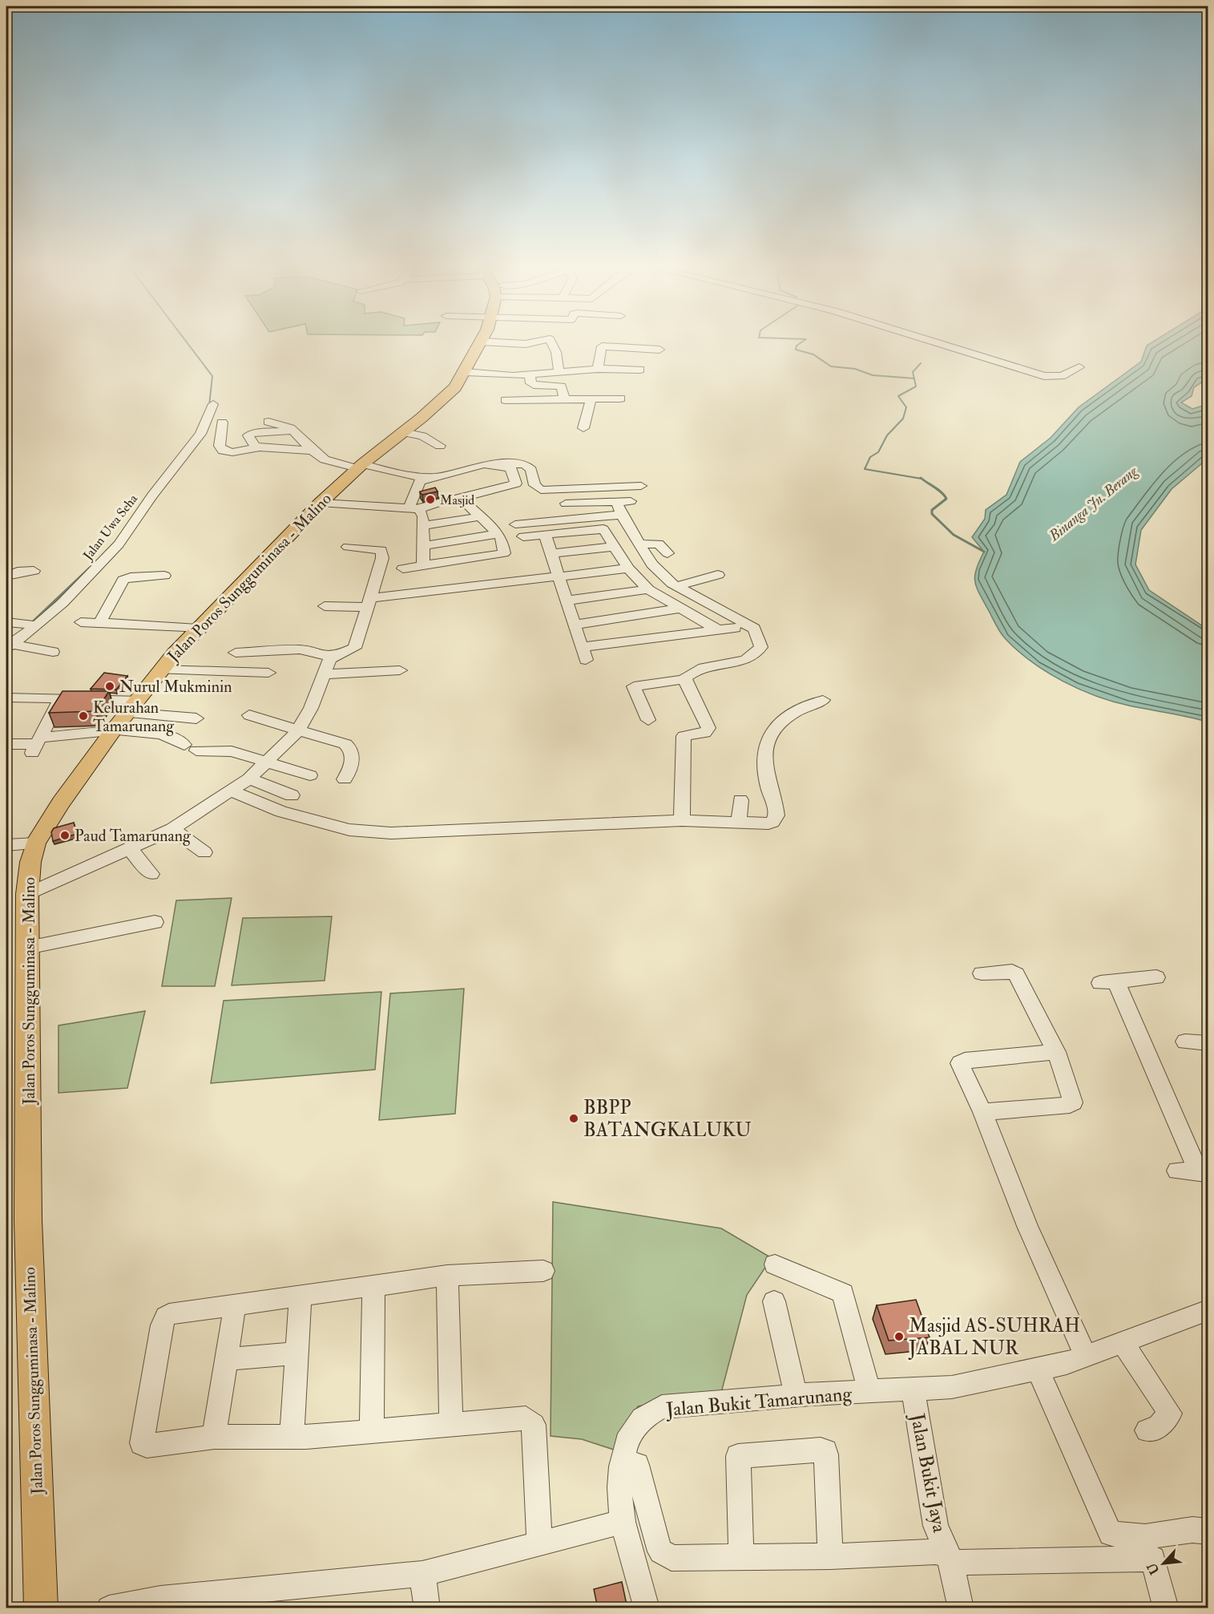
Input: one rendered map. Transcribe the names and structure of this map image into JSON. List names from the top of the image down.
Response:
{
  "streets": {
    "main road": ["Jalan Poros Sungguminasa - Malino"],
    "street": ["Jalan Uwa Seha", "Jalan Bukit Tamarunang", "Jalan Bukit Jaya"]
  },
  "crossings": [
    ["Jalan Bukit Tamarunang", "Jalan Bukit Jaya"]
  ],
  "water": ["Binanga Jn. Berang"],
  "places": [
    "Masjid",
    "Nurul Mukminin",
    "Kelurahan Tamarunang",
    "Paud Tamarunang",
    "BBPP BATANGKALUKU",
    "Masjid AS-SUHRAH JABAL NUR"
  ],
  "north": "bottom left"
}
